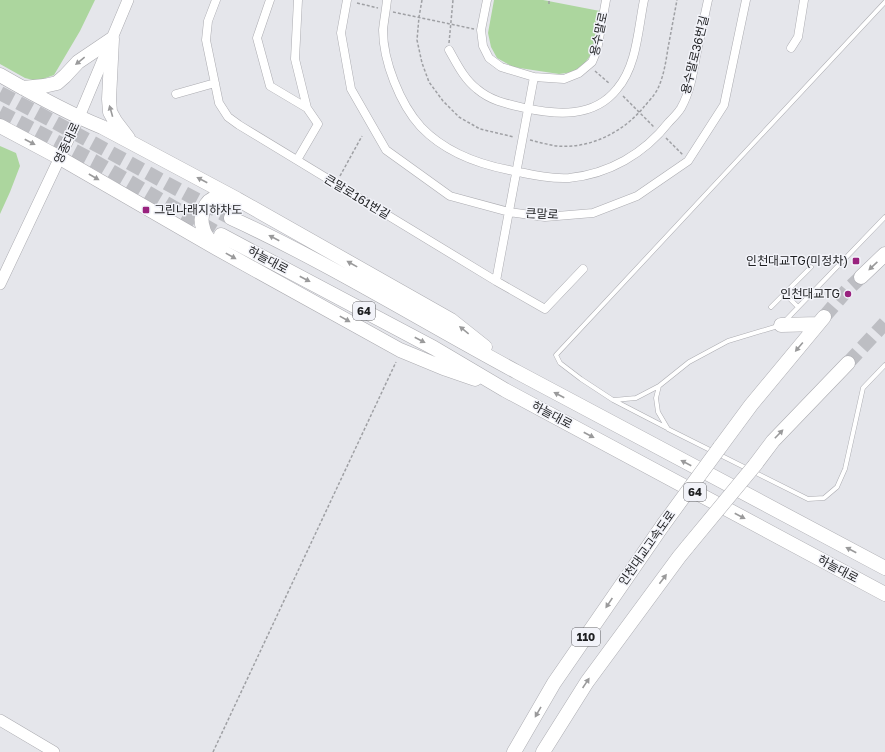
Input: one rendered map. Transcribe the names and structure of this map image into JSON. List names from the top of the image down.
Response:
{
  "streets": {
    "highway": [
      "하늘대로",
      "64",
      "인천대교고속도로",
      "110"
    ],
    "main road": ["영종대로"],
    "street": [
      "용수말로",
      "용수말로36번길",
      "큰말로161번길",
      "큰말로"
    ]
  },
  "crossings": [
    ["영종대로", "하늘대로"]
  ],
  "places": {
    "transit": ["그린나래지하차도", "인천대교TG(미정차)"],
    "other": ["인천대교TG"]
  }
}
